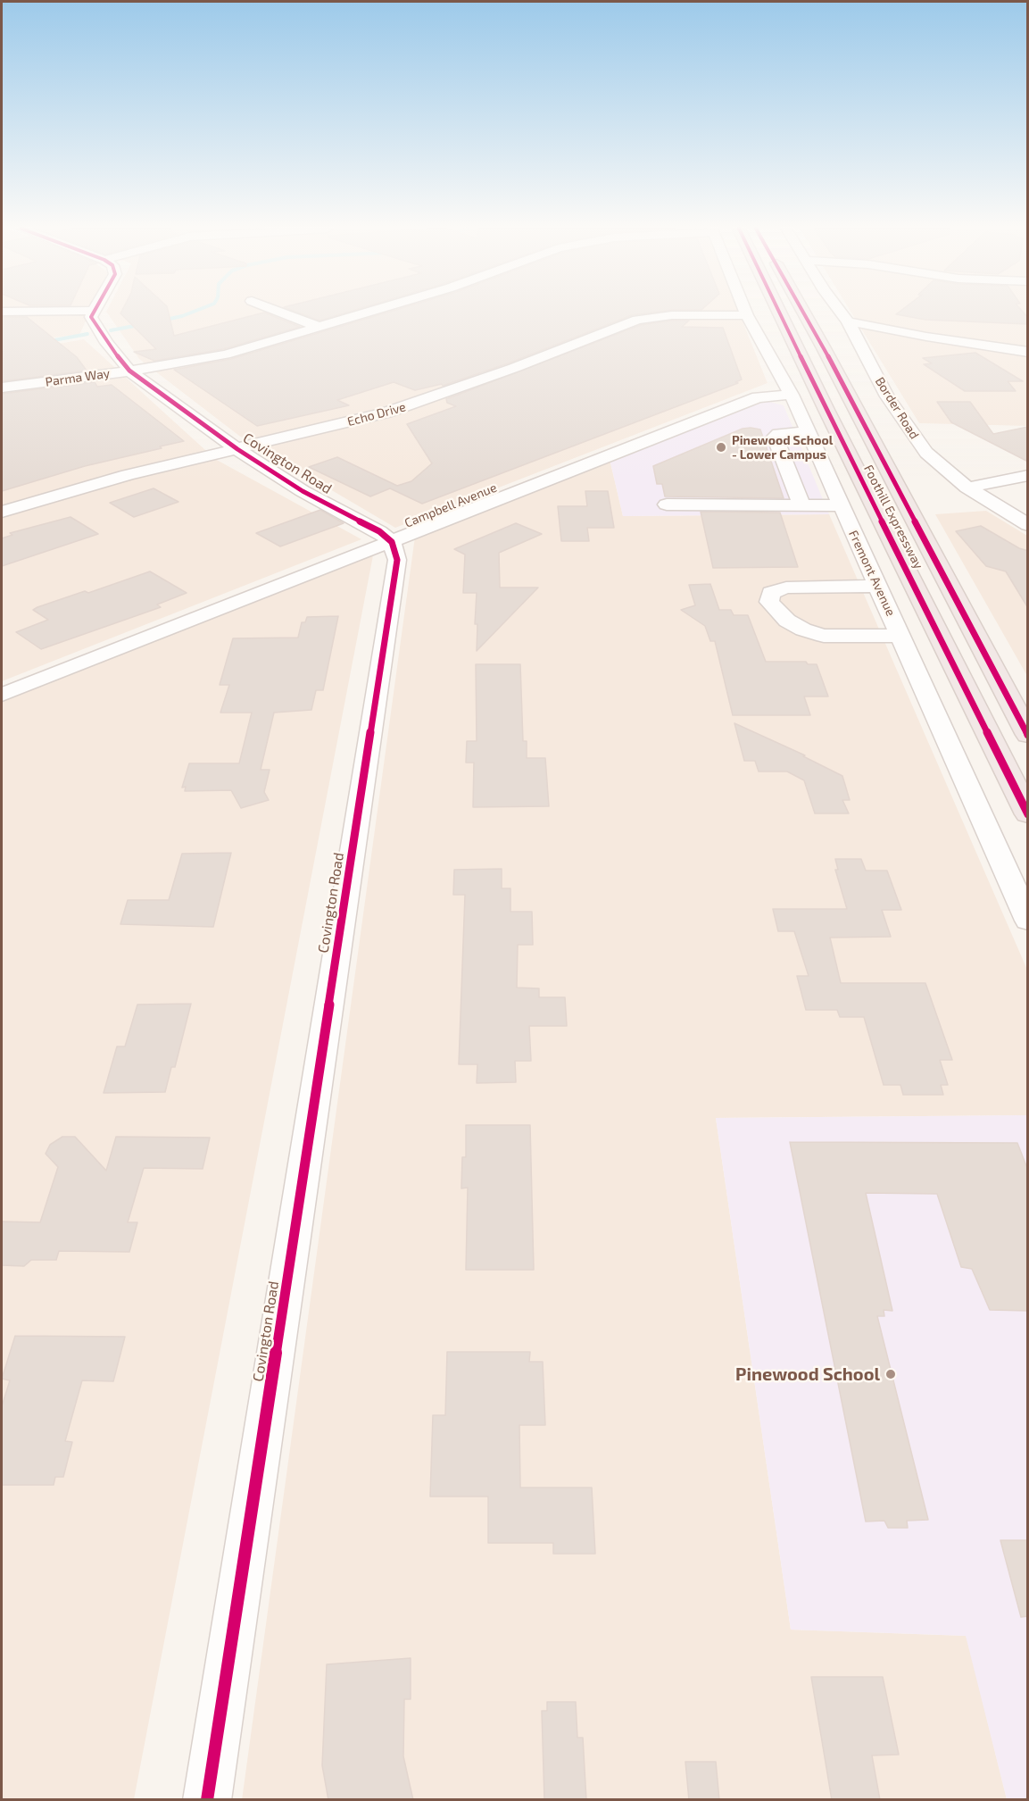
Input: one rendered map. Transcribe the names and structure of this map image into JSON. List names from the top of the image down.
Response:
{
  "streets": {
    "highway": ["Foothill Expressway"],
    "street": [
      "Parma Way",
      "Border Road",
      "Echo Drive",
      "Covington Road",
      "Campbell Avenue",
      "Fremont Avenue"
    ]
  },
  "crossings": [
    ["Parma Way", "Covington Road"],
    ["Echo Drive", "Covington Road"],
    ["Echo Drive", "Fremont Avenue"],
    ["Covington Road", "Campbell Avenue"],
    ["Campbell Avenue", "Fremont Avenue"]
  ],
  "places": ["Pinewood School - Lower Campus", "Pinewood School"]
}
